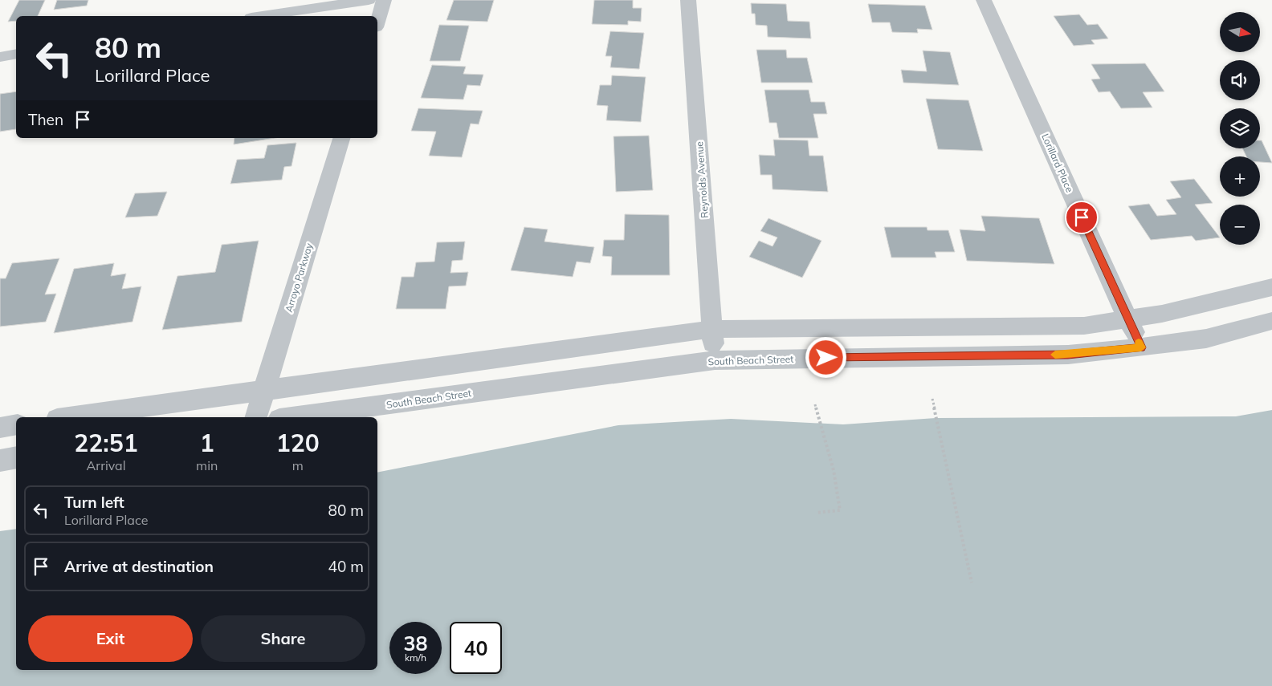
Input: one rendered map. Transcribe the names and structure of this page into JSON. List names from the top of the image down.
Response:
{
  "streets": {
    "street": [
      "Lorillard Place",
      "Reynolds Avenue",
      "Arroyo Parkway",
      "South Beach Street"
    ]
  },
  "crossings": [
    ["Lorillard Place", "South Beach Street"],
    ["Reynolds Avenue", "South Beach Street"]
  ],
  "north": "right",
  "page": {
    "map_buttons": ["+", "−"],
    "turn": ["80 m", "Lorillard Place"],
    "then": "Then",
    "eta": [
      "22:51",
      "Arrival",
      "1",
      "min",
      "120",
      "m"
    ],
    "list": [
      {
        "name": "Turn left",
        "note": "Lorillard Place",
        "value": "80 m"
      },
      {
        "name": "Arrive at destination",
        "value": "40 m"
      }
    ],
    "buttons": ["Exit", "Share"],
    "speed": "38 km/h",
    "limit": "40"
  }
}
